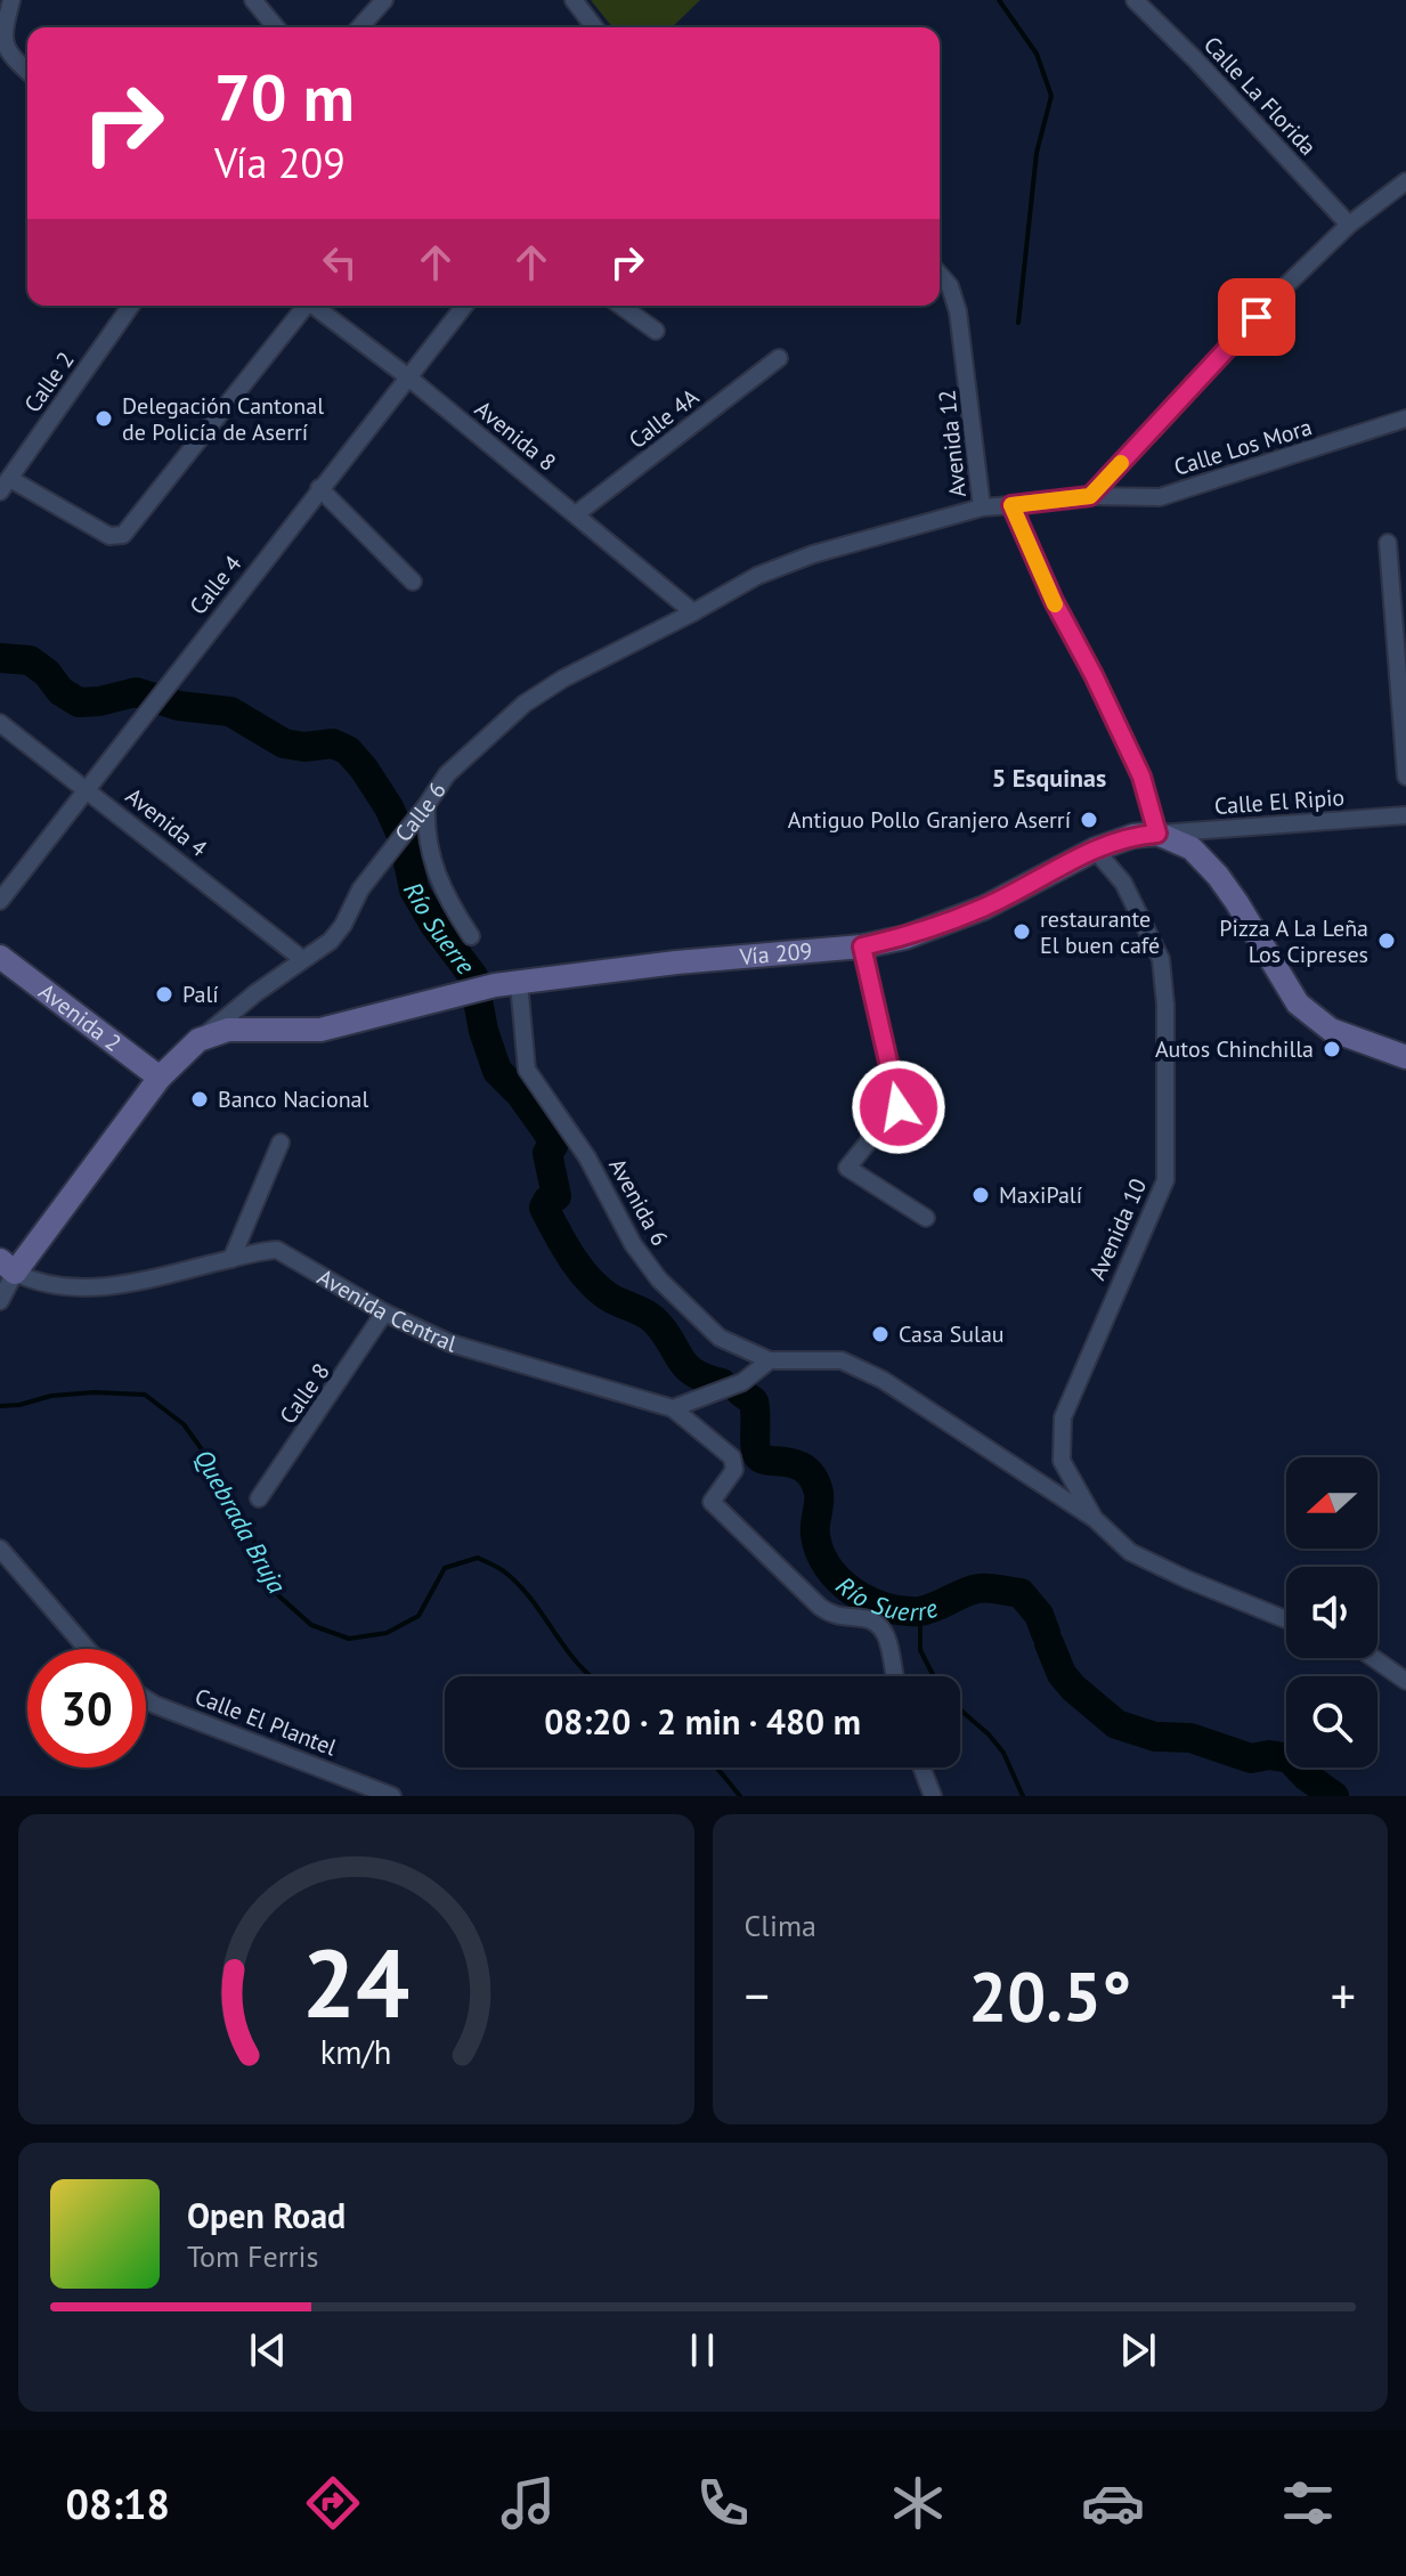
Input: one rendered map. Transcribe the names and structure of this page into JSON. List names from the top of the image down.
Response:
{
  "streets": {
    "main road": ["Calle 6", "Vía 209", "Avenida 2"],
    "street": [
      "Calle La Florida",
      "Calle 2",
      "Calle 4A",
      "Avenida 8",
      "Avenida 12",
      "Calle Los Mora",
      "Calle 4",
      "Calle El Ripio",
      "Avenida 4",
      "Avenida 6",
      "Avenida 10",
      "Avenida Central",
      "Calle 8",
      "Calle El Plantel"
    ]
  },
  "crossings": [
    ["Calle 4A", "Avenida 8"],
    ["Avenida 8", "Calle 4"],
    ["Avenida 8", "Calle 6"],
    ["Avenida 12", "Calle Los Mora"],
    ["Avenida 12", "Calle 6"],
    ["Calle 4", "Avenida 4"],
    ["Calle El Ripio", "Vía 209"],
    ["Calle 6", "Avenida 4"],
    ["Calle 6", "Vía 209"],
    ["Calle 6", "Avenida 2"],
    ["Calle 6", "Avenida Central"],
    ["Vía 209", "Avenida 6"],
    ["Vía 209", "Avenida 10"],
    ["Avenida 6", "Avenida 10"],
    ["Avenida Central", "Calle 8"]
  ],
  "districts": ["5 Esquinas"],
  "water": ["Río Suerre", "Quebrada Bruja"],
  "places": [
    "Delegación Cantonal de Policía de Aserrí",
    "Antiguo Pollo Granjero Aserrí",
    "restaurante El buen café",
    "Pizza A La Leña Los Cipreses",
    "Palí",
    "Autos Chinchilla",
    "Banco Nacional",
    "MaxiPalí",
    "Casa Sulau"
  ],
  "north": "left",
  "page": {
    "turn": ["70 m", "Vía 209"],
    "limit": "30",
    "trip": "08:20 · 2 min · 480 m",
    "tile": "Clima",
    "heat": ["−", "20.5°", "+"],
    "song": ["Open Road", "Tom Ferris"],
    "tabs": "08:18",
    "gauge": ["24", "km/h"]
  }
}
